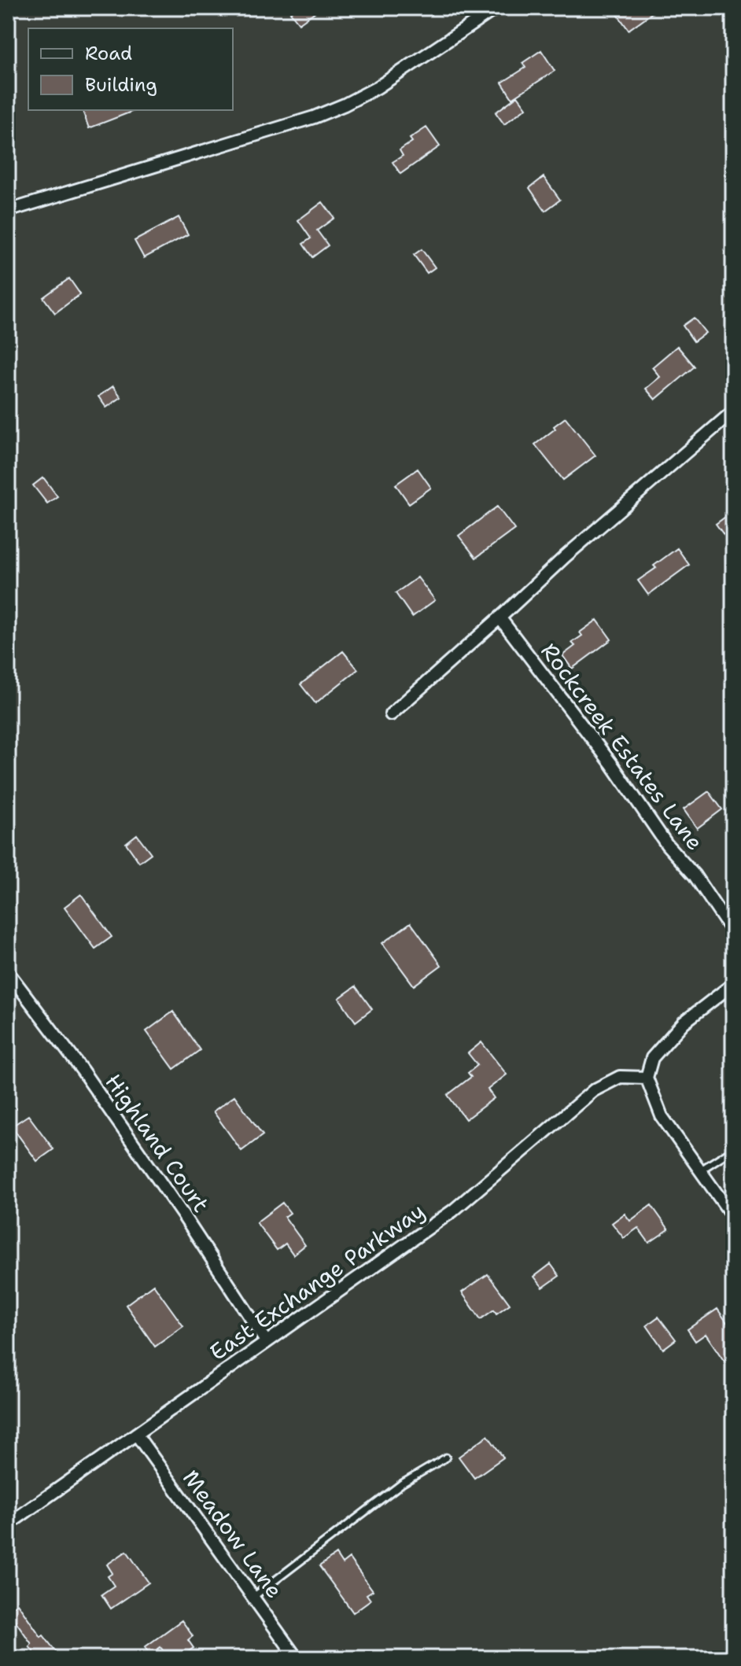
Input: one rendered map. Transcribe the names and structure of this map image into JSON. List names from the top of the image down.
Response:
{
  "streets": {
    "street": [
      "Rockcreek Estates Lane",
      "Highland Court",
      "East Exchange Parkway",
      "Meadow Lane"
    ]
  },
  "crossings": [
    ["Highland Court", "East Exchange Parkway"],
    ["East Exchange Parkway", "Meadow Lane"]
  ],
  "legend": ["Road", "Building"]
}
